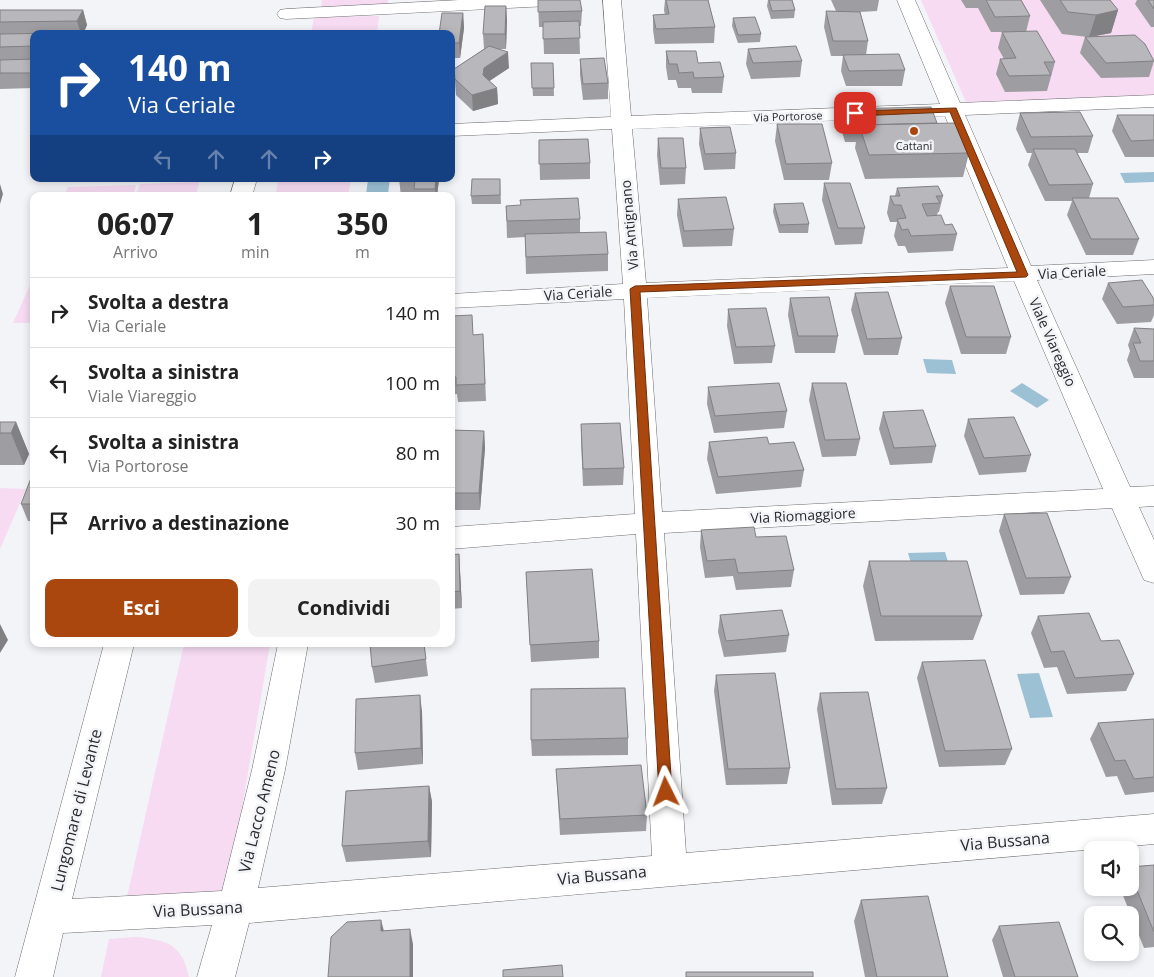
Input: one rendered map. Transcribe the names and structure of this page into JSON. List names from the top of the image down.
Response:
{
  "streets": {
    "street": [
      "Via Portorose",
      "Via Antignano",
      "Via Ceriale",
      "Viale Viareggio",
      "Via Riomaggiore",
      "Lungomare di Levante",
      "Via Lacco Ameno",
      "Via Bussana"
    ]
  },
  "crossings": [
    ["Via Portorose", "Via Antignano"],
    ["Via Portorose", "Viale Viareggio"],
    ["Via Antignano", "Via Ceriale"],
    ["Via Antignano", "Via Riomaggiore"],
    ["Via Antignano", "Via Bussana"],
    ["Via Ceriale", "Viale Viareggio"],
    ["Viale Viareggio", "Via Riomaggiore"],
    ["Lungomare di Levante", "Via Bussana"],
    ["Via Lacco Ameno", "Via Bussana"]
  ],
  "places": ["Cattani"],
  "page": {
    "turn": ["140 m", "Via Ceriale"],
    "eta": [
      "06:07",
      "Arrivo",
      "1",
      "min",
      "350",
      "m"
    ],
    "list": [
      {
        "name": "Svolta a destra",
        "note": "Via Ceriale",
        "value": "140 m"
      },
      {
        "name": "Svolta a sinistra",
        "note": "Viale Viareggio",
        "value": "100 m"
      },
      {
        "name": "Svolta a sinistra",
        "note": "Via Portorose",
        "value": "80 m"
      },
      {
        "name": "Arrivo a destinazione",
        "value": "30 m"
      }
    ],
    "buttons": ["Esci", "Condividi"]
  }
}
